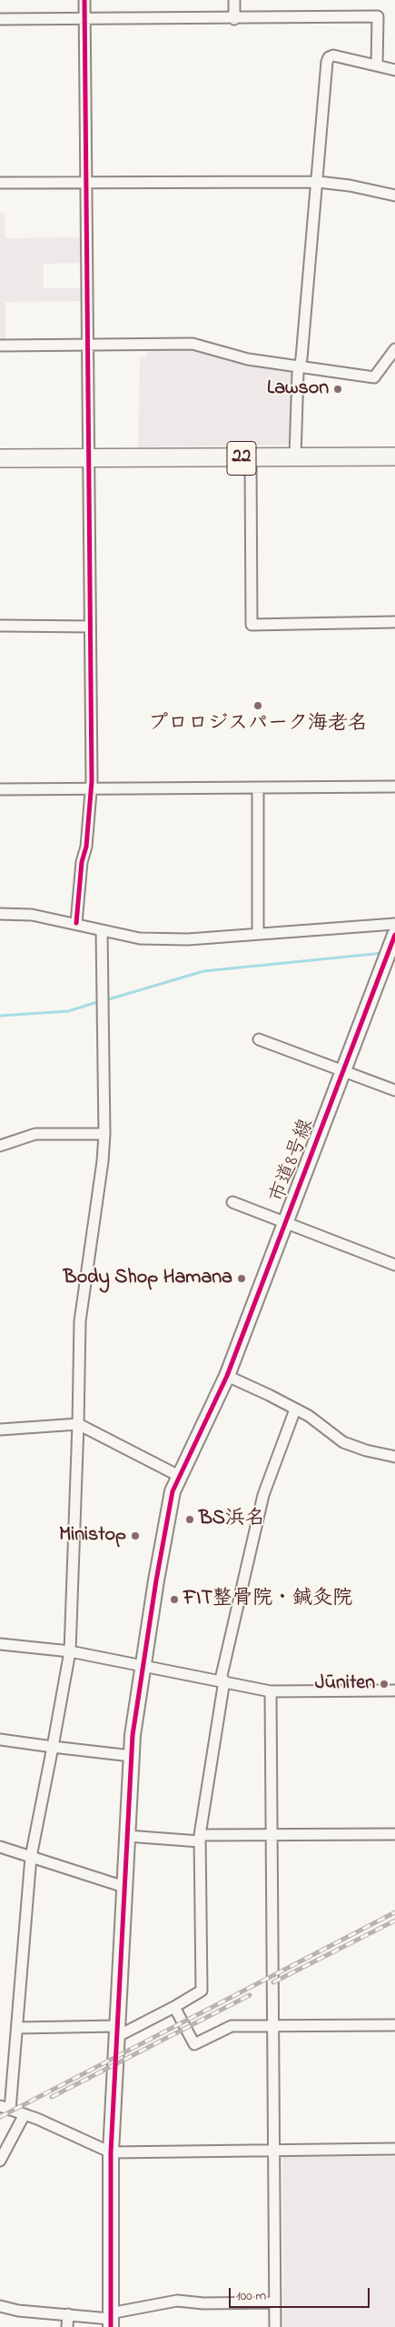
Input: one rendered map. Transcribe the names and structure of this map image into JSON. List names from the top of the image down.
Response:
{
  "streets": {
    "main road": ["22"],
    "street": ["市道8号線"]
  },
  "places": [
    "Lawson",
    "プロロジスパーク海老名",
    "Body Shop Hamana",
    "BS浜名",
    "Ministop",
    "FIT整骨院・鍼灸院",
    "Jūniten"
  ],
  "scale_bar": "100 m"
}
